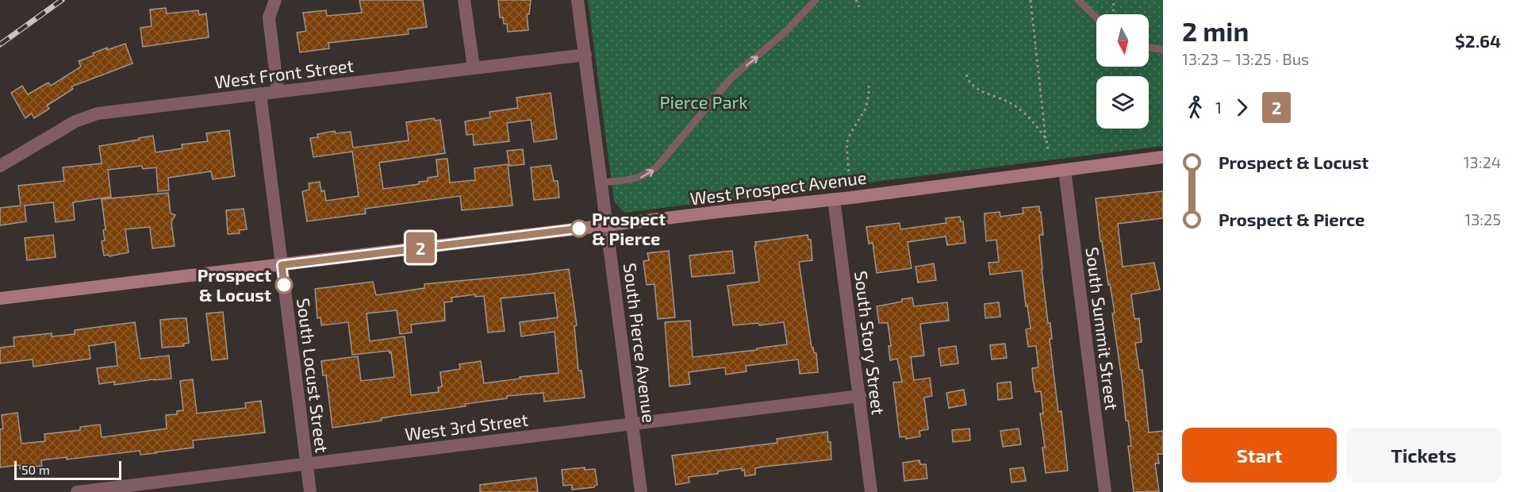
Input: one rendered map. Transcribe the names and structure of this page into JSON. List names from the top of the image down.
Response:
{
  "streets": {
    "main road": ["West Prospect Avenue"],
    "street": [
      "West Front Street",
      "South Summit Street",
      "South Pierce Avenue",
      "South Story Street",
      "South Locust Street",
      "West 3rd Street"
    ]
  },
  "crossings": [
    ["West Front Street", "South Pierce Avenue"],
    ["West Front Street", "South Locust Street"],
    ["West Prospect Avenue", "South Summit Street"],
    ["West Prospect Avenue", "South Pierce Avenue"],
    ["West Prospect Avenue", "South Story Street"],
    ["West Prospect Avenue", "South Locust Street"],
    ["South Pierce Avenue", "West 3rd Street"],
    ["South Story Street", "West 3rd Street"],
    ["South Locust Street", "West 3rd Street"]
  ],
  "parks": ["Pierce Park"],
  "places": ["Prospect & Pierce", "Prospect & Locust"],
  "lines": ["bus line 2"],
  "scale_bar": "50 m",
  "north": "bottom",
  "page": {
    "on_map": "2",
    "heading": ["2 min", "13:23 – 13:25 · Bus", "$2.64"],
    "legs": ["1", "2"],
    "list": [
      {
        "name": "Prospect & Locust",
        "value": "13:24"
      },
      {
        "name": "Prospect & Pierce",
        "value": "13:25"
      }
    ],
    "buttons": ["Start", "Tickets"],
    "scale": "50 m"
  }
}
